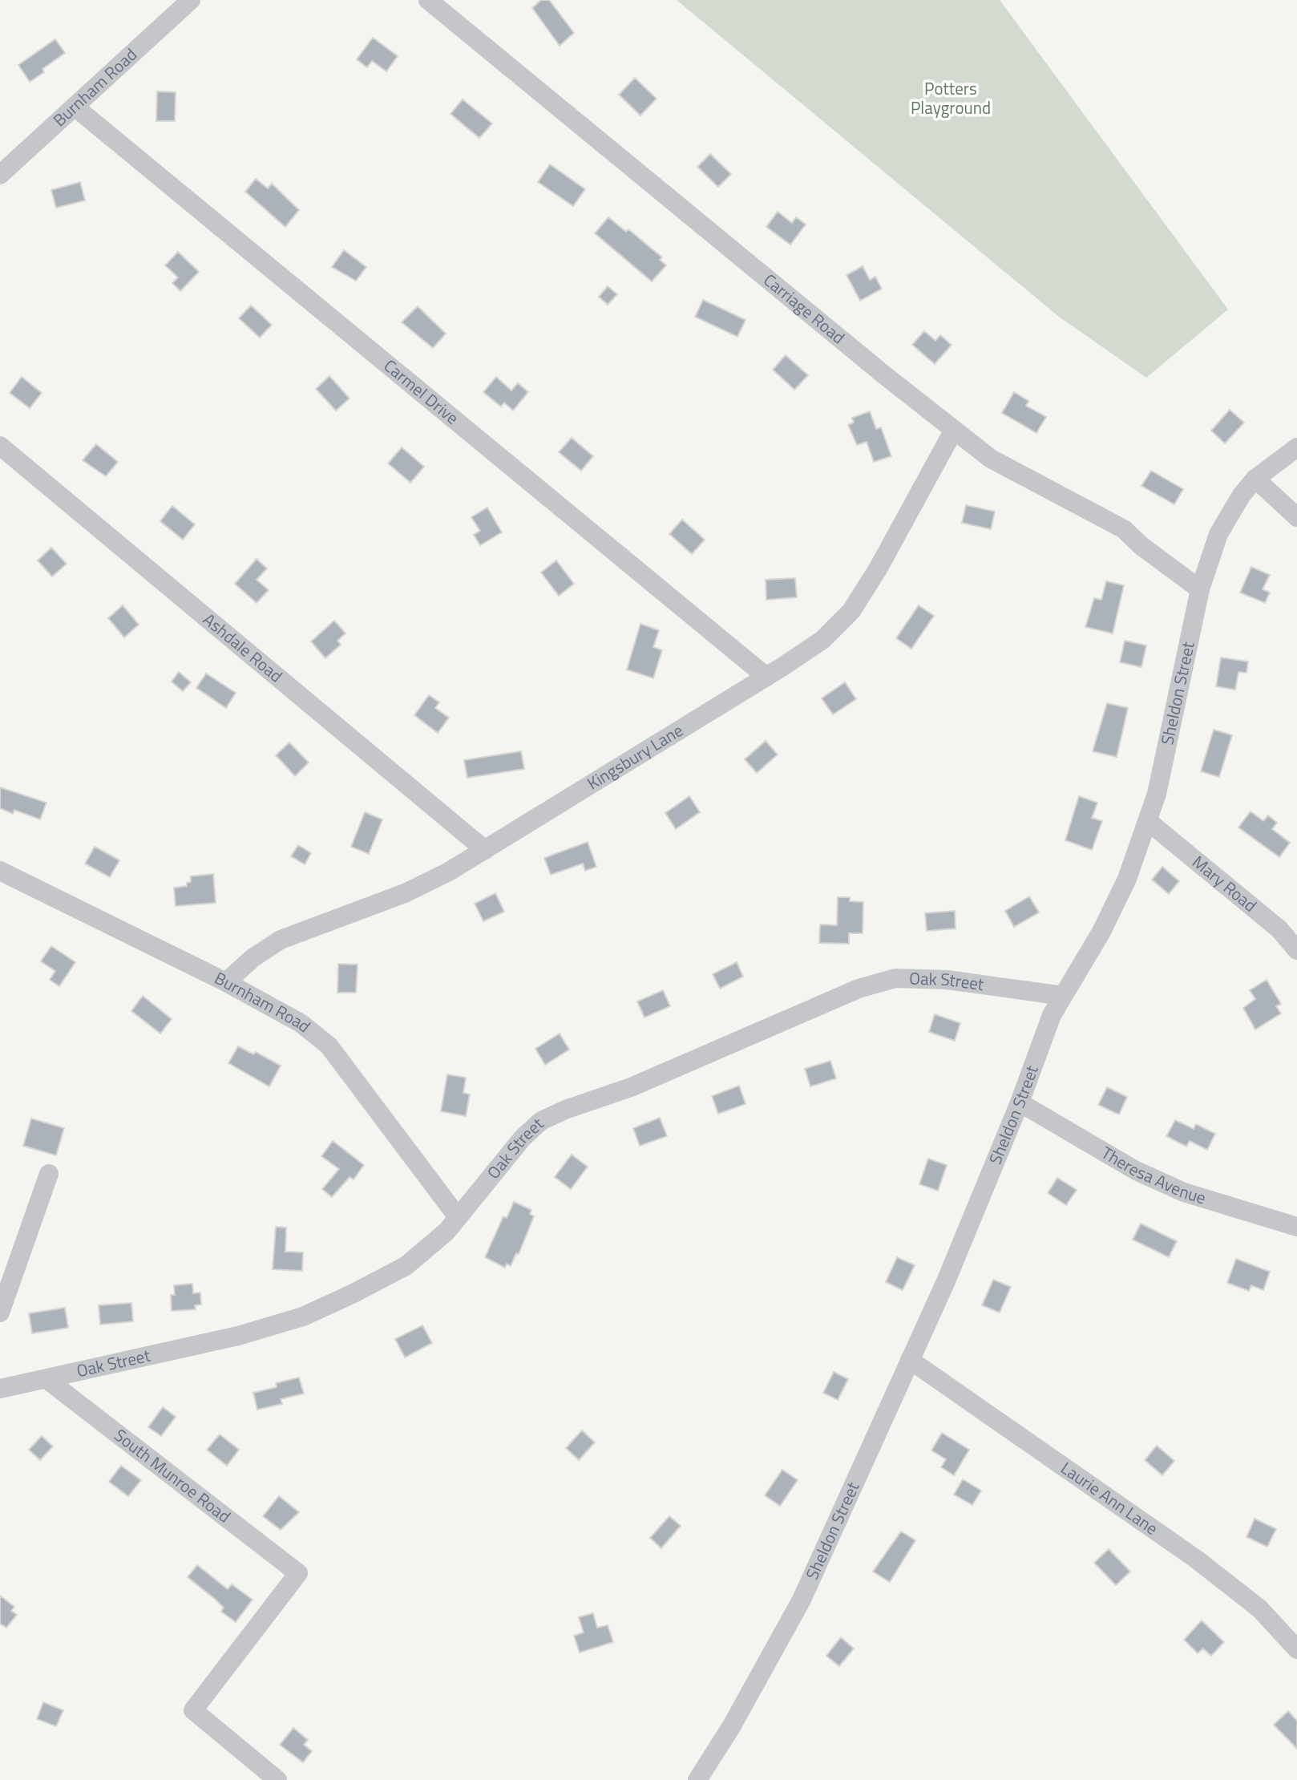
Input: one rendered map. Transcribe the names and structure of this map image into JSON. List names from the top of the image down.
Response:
{
  "streets": {
    "street": [
      "Burnham Road",
      "Carriage Road",
      "Carmel Drive",
      "Ashdale Road",
      "Sheldon Street",
      "Kingsbury Lane",
      "Mary Road",
      "Oak Street",
      "Theresa Avenue",
      "South Munroe Road",
      "Laurie Ann Lane"
    ]
  },
  "crossings": [
    ["Burnham Road", "Carmel Drive"],
    ["Burnham Road", "Kingsbury Lane"],
    ["Burnham Road", "Oak Street"],
    ["Carriage Road", "Sheldon Street"],
    ["Carriage Road", "Kingsbury Lane"],
    ["Carmel Drive", "Kingsbury Lane"],
    ["Ashdale Road", "Kingsbury Lane"],
    ["Sheldon Street", "Mary Road"],
    ["Sheldon Street", "Oak Street"],
    ["Sheldon Street", "Theresa Avenue"],
    ["Sheldon Street", "Laurie Ann Lane"],
    ["Oak Street", "South Munroe Road"]
  ],
  "parks": ["Potters Playground"]
}
